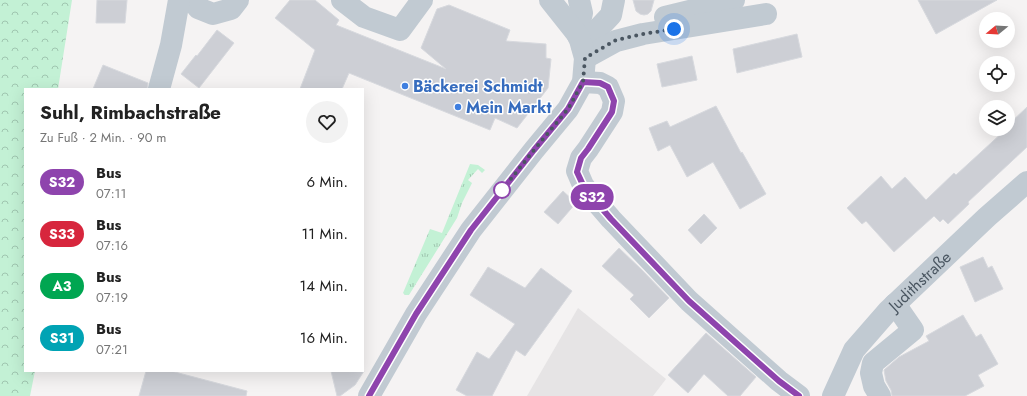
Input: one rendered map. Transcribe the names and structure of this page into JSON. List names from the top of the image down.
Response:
{
  "streets": {
    "street": ["Judithstraße"]
  },
  "places": ["Bäckerei Schmidt", "Mein Markt"],
  "lines": ["bus line S32"],
  "north": "left",
  "page": {
    "on_map": "S32",
    "heading": ["Suhl, Rimbachstraße", "Zu Fuß · 2 Min. · 90 m"],
    "list": [
      {
        "mark": "S32",
        "name": "Bus",
        "note": "07:11",
        "value": "6 Min."
      },
      {
        "mark": "S33",
        "name": "Bus",
        "note": "07:16",
        "value": "11 Min."
      },
      {
        "mark": "A3",
        "name": "Bus",
        "note": "07:19",
        "value": "14 Min."
      },
      {
        "mark": "S31",
        "name": "Bus",
        "note": "07:21",
        "value": "16 Min."
      }
    ]
  }
}
